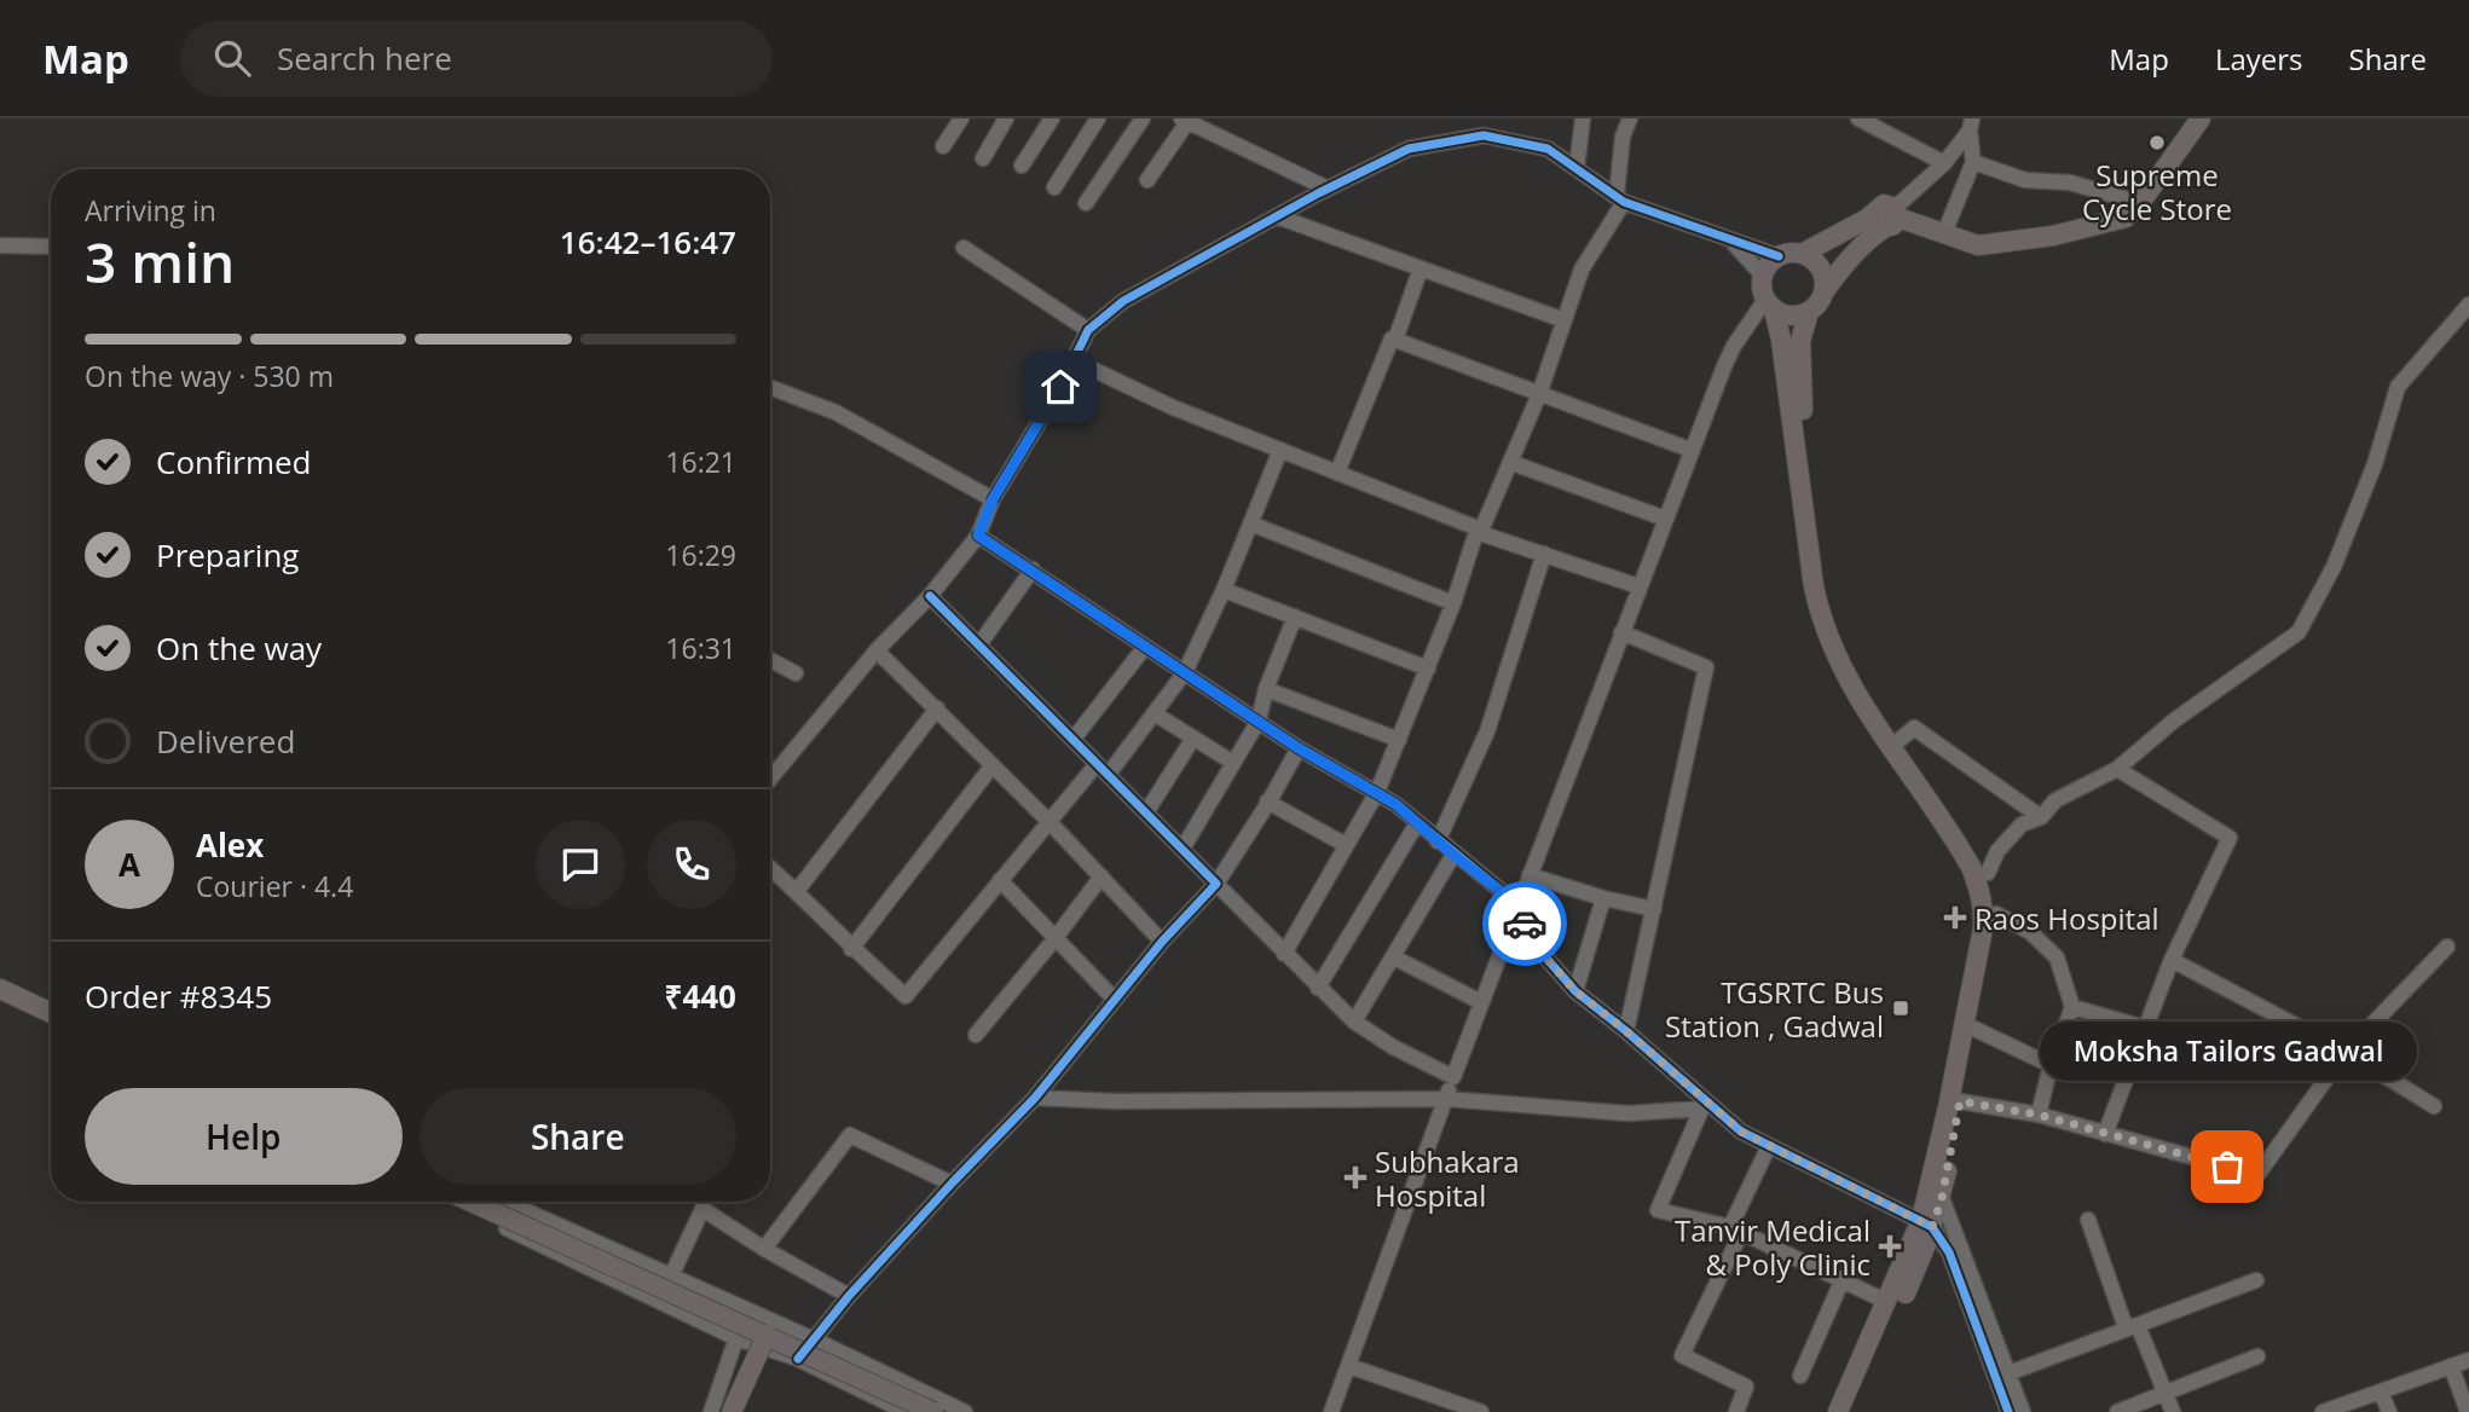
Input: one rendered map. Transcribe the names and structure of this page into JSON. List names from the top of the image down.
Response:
{
  "places": {
    "other": ["Supreme Cycle Store", "Moksha Tailors Gadwal"],
    "health": ["Raos Hospital", "Subhakara Hospital", "Tanvir Medical & Poly Clinic"],
    "transit": ["TGSRTC Bus Station , Gadwal"]
  },
  "page": {
    "header": "Map",
    "search": "Search here",
    "nav": ["Map", "Layers", "Share"],
    "heading": ["3 min", "Arriving in", "16:42–16:47"],
    "panel": [
      "Alex",
      "Courier · 4.4",
      "Order #8345",
      "₹440"
    ],
    "bar": "On the way · 530 m",
    "list": [
      ["Confirmed", "16:21"],
      ["Preparing", "16:29"],
      ["On the way", "16:31"],
      "Delivered"
    ],
    "round": "A",
    "bubble": "Moksha Tailors Gadwal",
    "buttons": ["Help", "Share"]
  }
}
